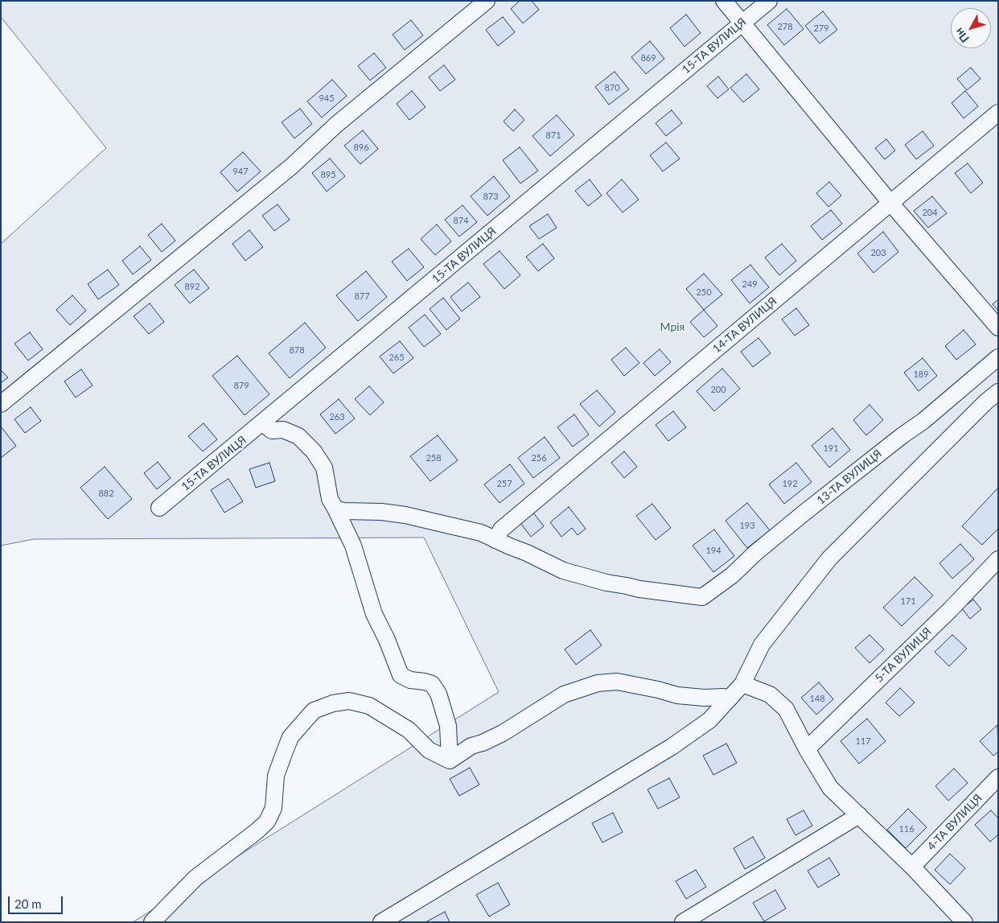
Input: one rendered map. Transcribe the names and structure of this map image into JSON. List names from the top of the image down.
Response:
{
  "streets": {
    "street": [
      "15-ТА ВУЛИЦЯ",
      "14-ТА ВУЛИЦЯ",
      "13-ТА ВУЛИЦЯ",
      "5-ТА ВУЛИЦЯ",
      "4-ТА ВУЛИЦЯ"
    ]
  },
  "crossings": [
    ["14-ТА ВУЛИЦЯ", "13-ТА ВУЛИЦЯ"]
  ],
  "parks": ["Мрія"],
  "house_numbers": [
    "278",
    "279",
    "869",
    "870",
    "945",
    "871",
    "896",
    "947",
    "895",
    "873",
    "204",
    "874",
    "203",
    "249",
    "892",
    "250",
    "877",
    "878",
    "265",
    "189",
    "879",
    "200",
    "263",
    "191",
    "258",
    "256",
    "257",
    "192",
    "882",
    "193",
    "194",
    "171",
    "148",
    "117",
    "116"
  ],
  "scale_bar": "20 m",
  "north": "bottom left"
}
